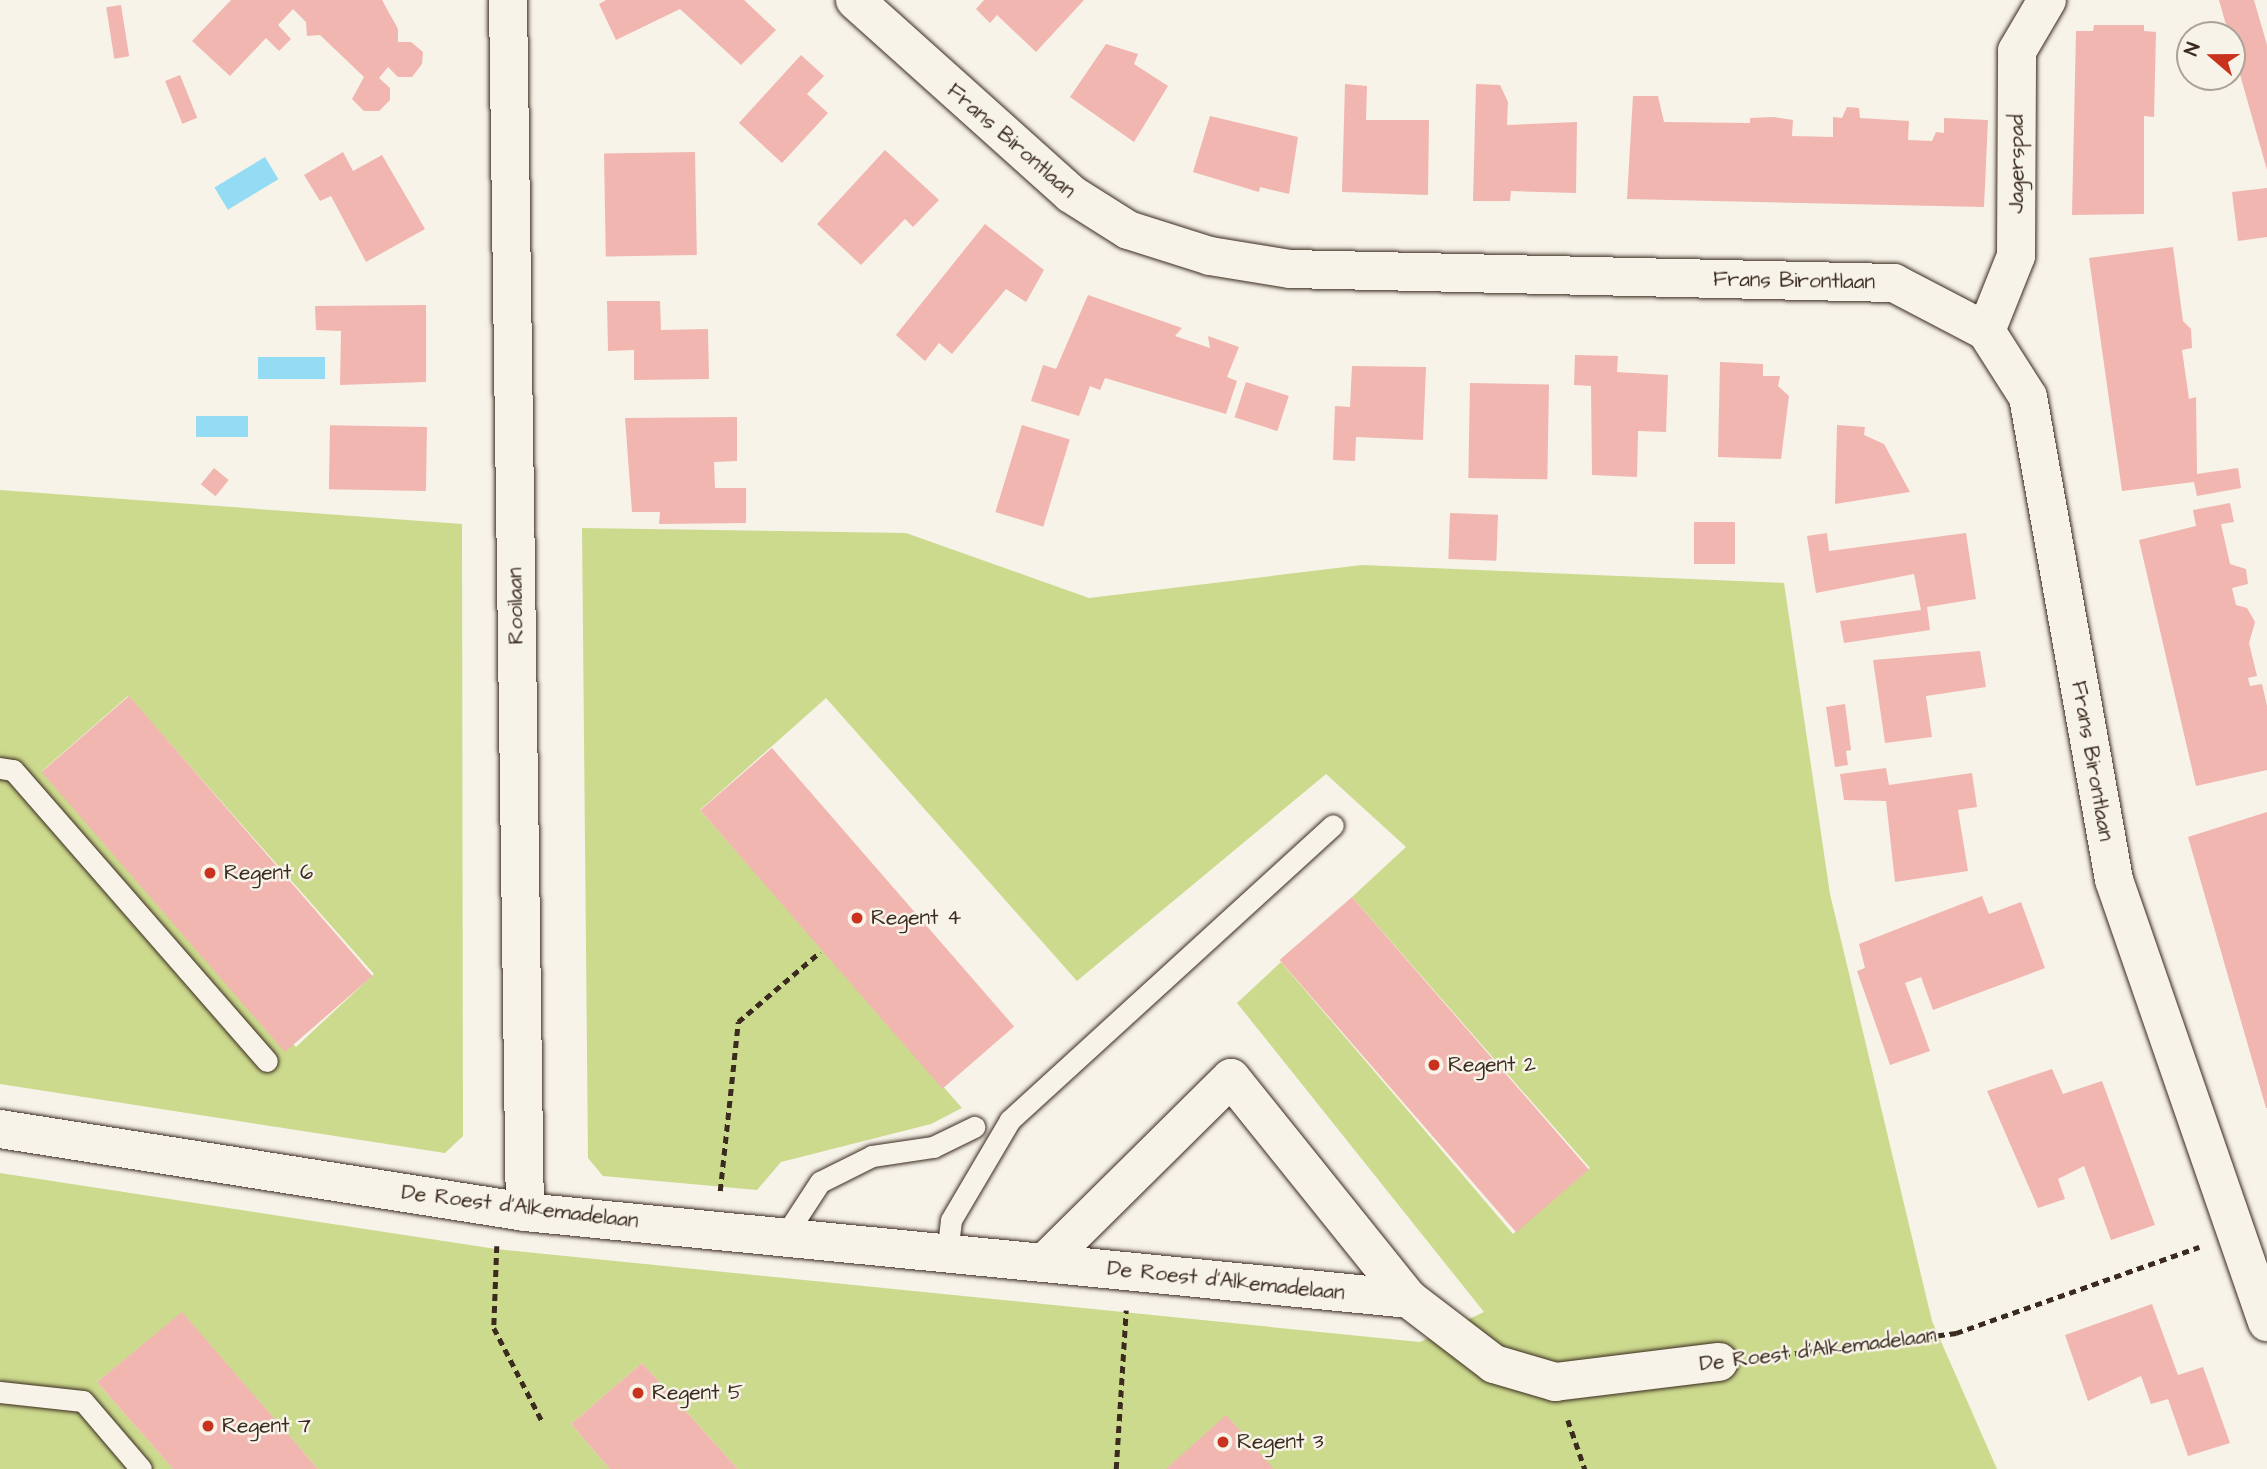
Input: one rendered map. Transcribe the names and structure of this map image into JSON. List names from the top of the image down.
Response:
{
  "streets": {
    "street": [
      "Frans Birontlaan",
      "Jagerspad",
      "Rooilaan",
      "De Roest d'Alkemadelaan"
    ]
  },
  "crossings": [
    ["Frans Birontlaan", "Jagerspad"],
    ["Frans Birontlaan", "De Roest d'Alkemadelaan"],
    ["Rooilaan", "De Roest d'Alkemadelaan"]
  ],
  "places": [
    "Regent 6",
    "Regent 4",
    "Regent 2",
    "Regent 5",
    "Regent 7",
    "Regent 3"
  ],
  "north": "left"
}
